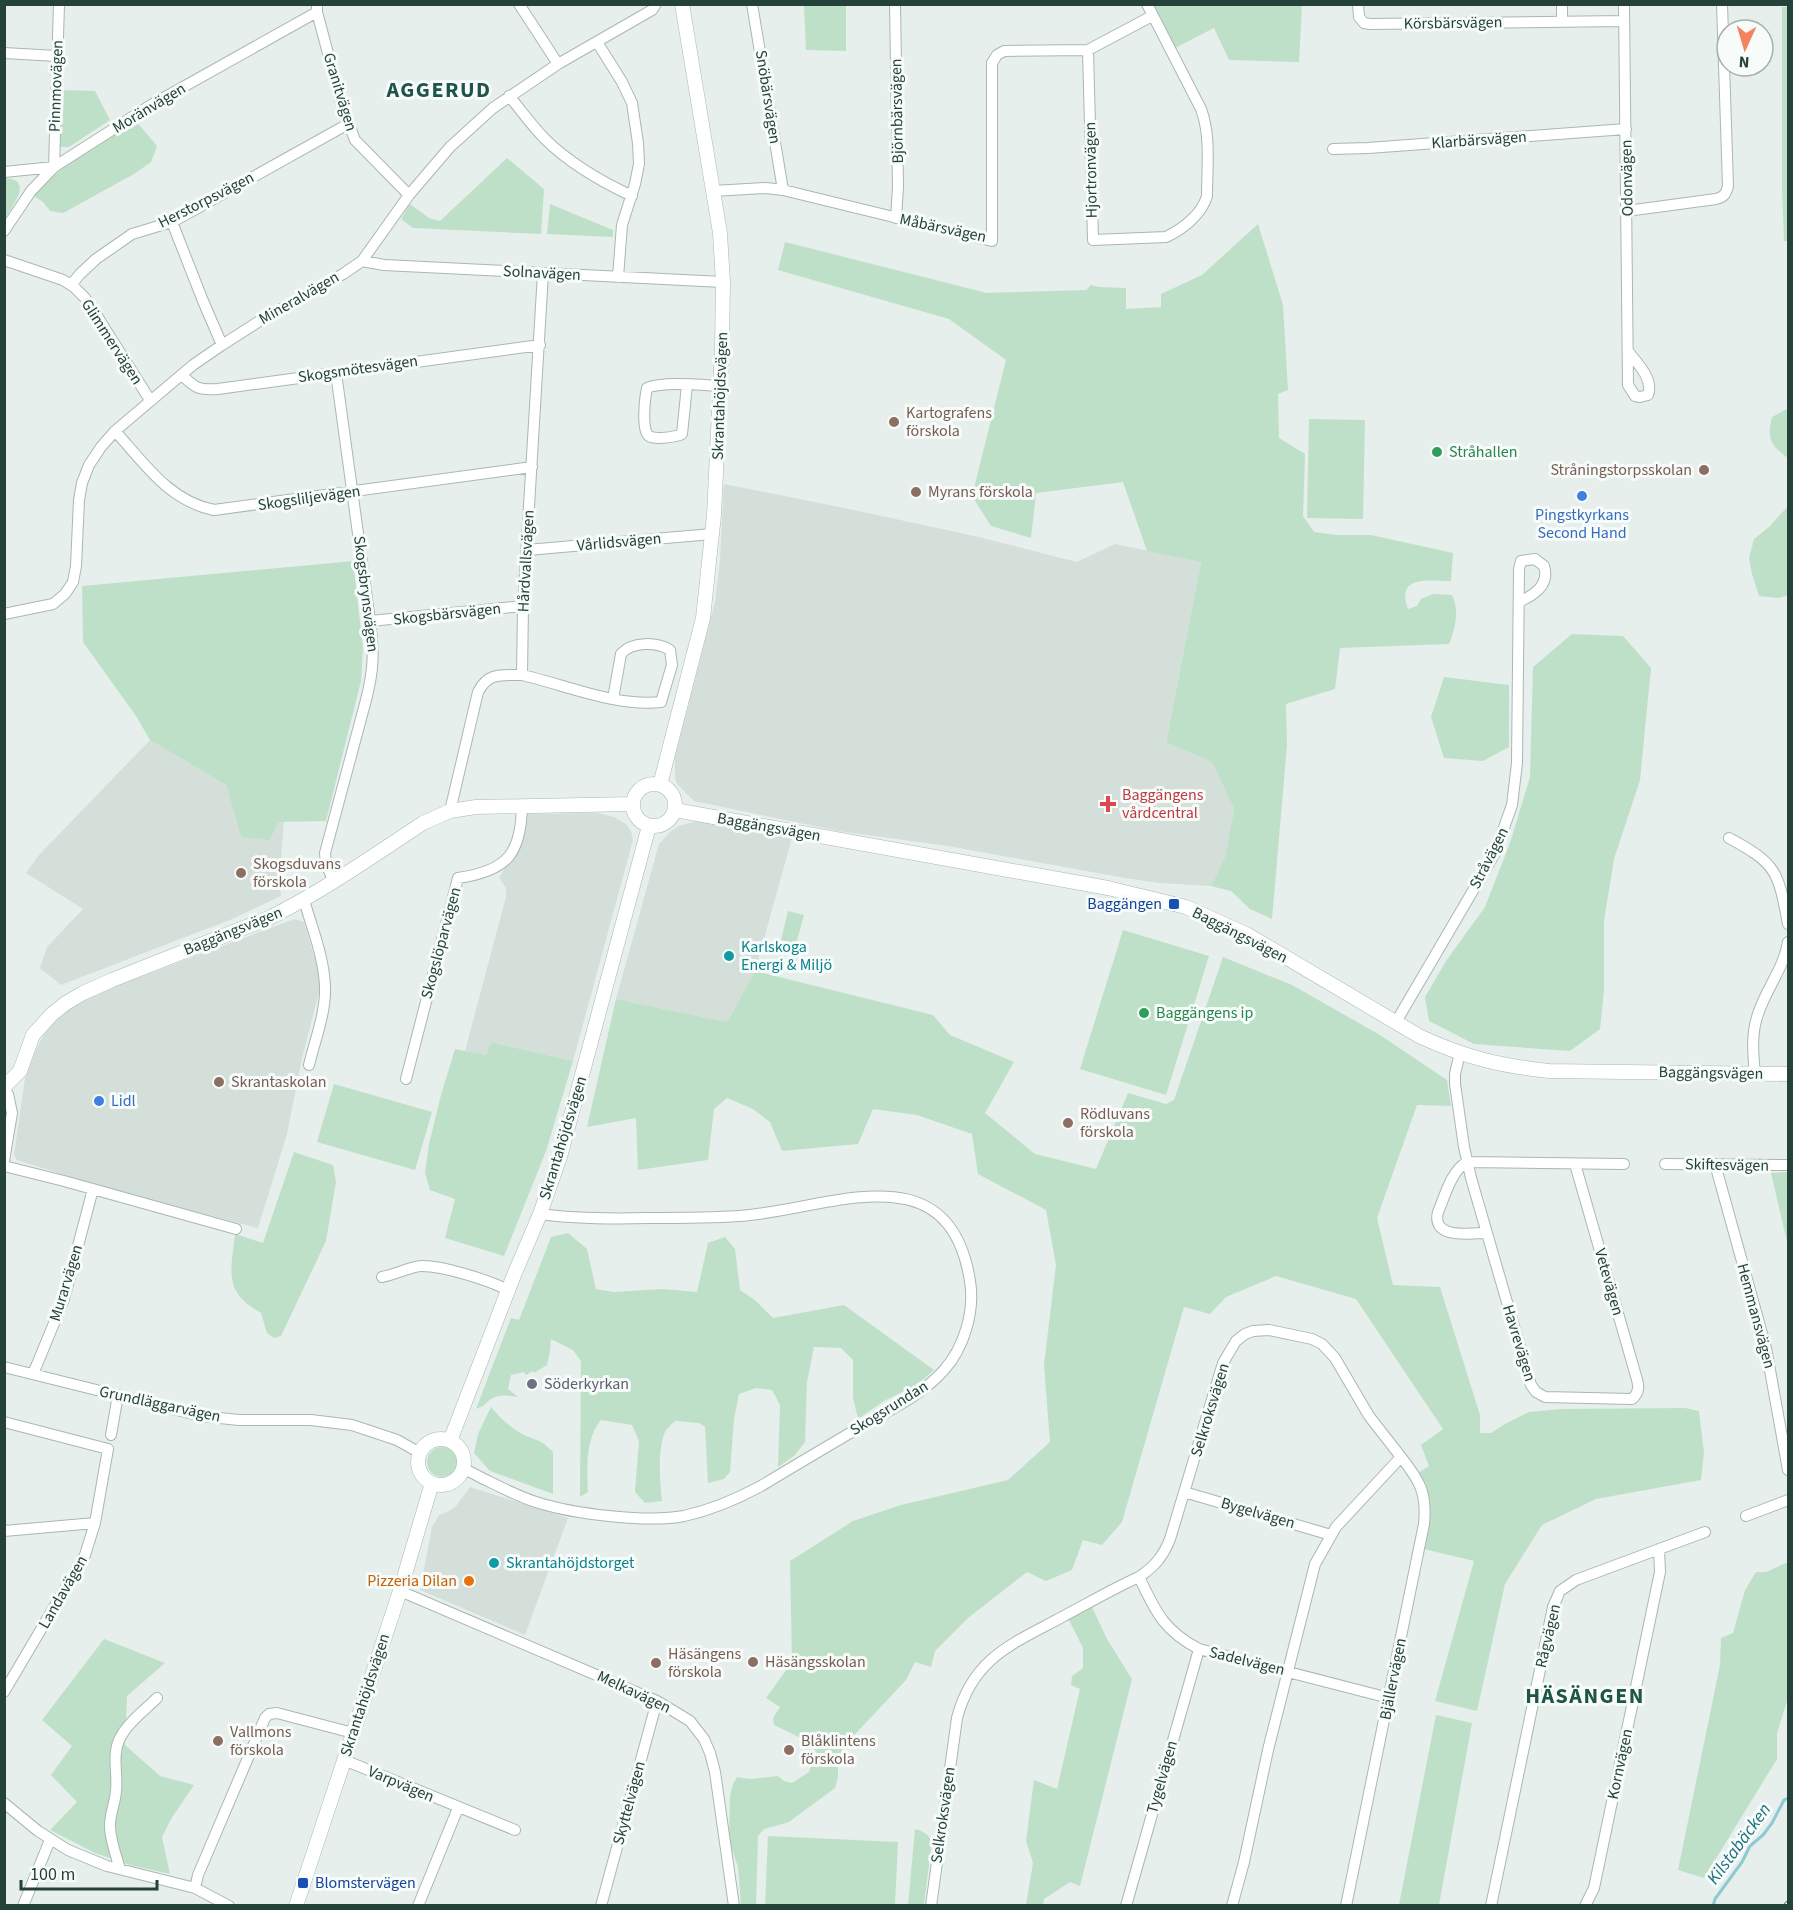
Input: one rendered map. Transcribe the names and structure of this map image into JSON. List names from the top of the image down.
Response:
{
  "streets": {
    "street": [
      "Körsbärsvägen",
      "Pinnmovägen",
      "Granitvägen",
      "Snöbärsvägen",
      "Moränvägen",
      "Björnbärsvägen",
      "Klarbärsvägen",
      "Hjortronvägen",
      "Odonvägen",
      "Herstorpsvägen",
      "Måbärsvägen",
      "Solnavägen",
      "Mineralvägen",
      "Glimmervägen",
      "Skogsmötesvägen",
      "Skrantahöjdsvägen",
      "Skogsliljevägen",
      "Vårlidsvägen",
      "Hårdvallsvägen",
      "Skogsbrynsvägen",
      "Skogsbärsvägen",
      "Baggängsvägen",
      "Stråvägen",
      "Skogslöparvägen",
      "Skiftesvägen",
      "Vetevägen",
      "Murarvägen",
      "Hemmansvägen",
      "Havrevägen",
      "Grundläggarvägen",
      "Skogsrundan",
      "Selkroksvägen",
      "Bygelvägen",
      "Landavägen",
      "Rågvägen",
      "Sadelvägen",
      "Bjällervägen",
      "Melkavägen",
      "Kornvägen",
      "Tygelvägen",
      "Varpvägen",
      "Skyttelvägen"
    ]
  },
  "crossings": [
    ["Körsbärsvägen", "Odonvägen"],
    ["Pinnmovägen", "Moränvägen"],
    ["Granitvägen", "Moränvägen"],
    ["Granitvägen", "Herstorpsvägen"],
    ["Granitvägen", "Mineralvägen"],
    ["Snöbärsvägen", "Måbärsvägen"],
    ["Björnbärsvägen", "Måbärsvägen"],
    ["Klarbärsvägen", "Odonvägen"],
    ["Hjortronvägen", "Måbärsvägen"],
    ["Herstorpsvägen", "Glimmervägen"],
    ["Måbärsvägen", "Skrantahöjdsvägen"],
    ["Solnavägen", "Mineralvägen"],
    ["Solnavägen", "Skrantahöjdsvägen"],
    ["Solnavägen", "Hårdvallsvägen"],
    ["Mineralvägen", "Glimmervägen"],
    ["Mineralvägen", "Skogsmötesvägen"],
    ["Mineralvägen", "Skogsliljevägen"],
    ["Skogsmötesvägen", "Hårdvallsvägen"],
    ["Skogsmötesvägen", "Skogsbrynsvägen"],
    ["Skrantahöjdsvägen", "Vårlidsvägen"],
    ["Skrantahöjdsvägen", "Baggängsvägen"],
    ["Skrantahöjdsvägen", "Grundläggarvägen"],
    ["Skrantahöjdsvägen", "Skogsrundan"],
    ["Skrantahöjdsvägen", "Melkavägen"],
    ["Skrantahöjdsvägen", "Varpvägen"],
    ["Skogsliljevägen", "Hårdvallsvägen"],
    ["Skogsliljevägen", "Skogsbrynsvägen"],
    ["Vårlidsvägen", "Hårdvallsvägen"],
    ["Hårdvallsvägen", "Skogsbärsvägen"],
    ["Skogsbrynsvägen", "Skogsbärsvägen"],
    ["Skogsbrynsvägen", "Baggängsvägen"],
    ["Baggängsvägen", "Stråvägen"],
    ["Baggängsvägen", "Skogslöparvägen"],
    ["Baggängsvägen", "Havrevägen"],
    ["Skiftesvägen", "Hemmansvägen"],
    ["Vetevägen", "Havrevägen"],
    ["Murarvägen", "Grundläggarvägen"],
    ["Grundläggarvägen", "Skogsrundan"],
    ["Selkroksvägen", "Bygelvägen"],
    ["Selkroksvägen", "Sadelvägen"],
    ["Selkroksvägen", "Bjällervägen"],
    ["Rågvägen", "Kornvägen"],
    ["Sadelvägen", "Bjällervägen"],
    ["Sadelvägen", "Tygelvägen"],
    ["Melkavägen", "Skyttelvägen"]
  ],
  "districts": ["AGGERUD", "HÄSÄNGEN"],
  "water": ["Kilstabäcken"],
  "places": {
    "other": [
      "Kartografens förskola",
      "Stråhallen",
      "Stråningstorpsskolan",
      "Myrans förskola",
      "Pingstkyrkans Second Hand",
      "Skogsduvans förskola",
      "Karlskoga Energi & Miljö",
      "Baggängens ip",
      "Skrantaskolan",
      "Lidl",
      "Rödluvans förskola",
      "Söderkyrkan",
      "Skrantahöjdstorget",
      "Pizzeria Dilan",
      "Häsängsskolan",
      "Häsängens förskola",
      "Vallmons förskola",
      "Blåklintens förskola"
    ],
    "health": ["Baggängens vårdcentral"],
    "transit": ["Baggängen", "Blomstervägen"]
  },
  "scale_bar": "100 m",
  "north": "bottom"
}
